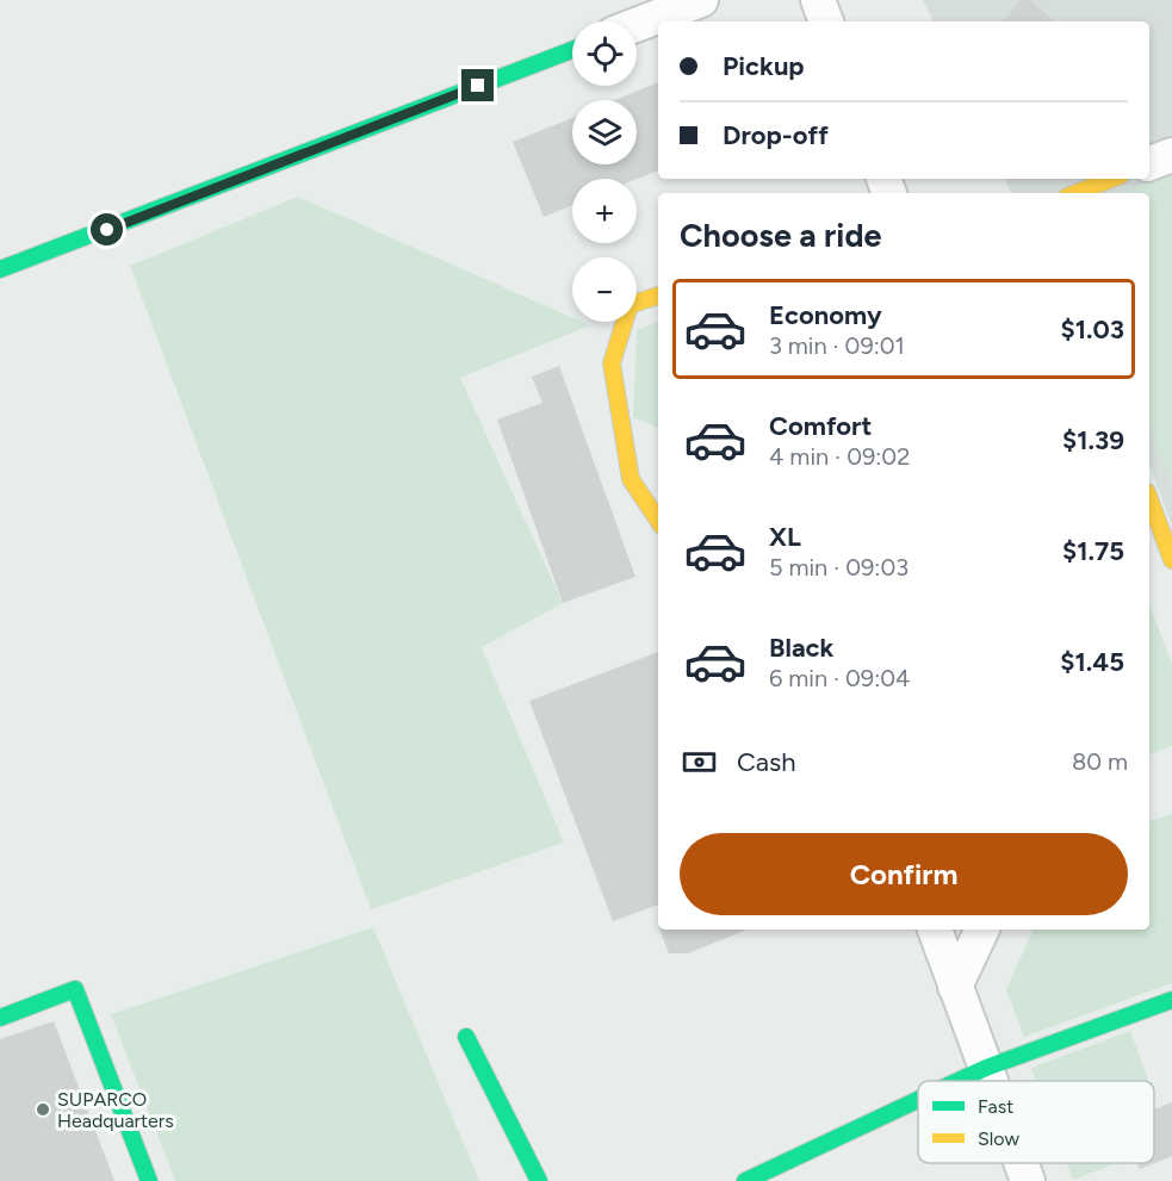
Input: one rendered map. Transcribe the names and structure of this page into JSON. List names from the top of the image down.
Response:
{
  "places": ["SUPARCO Headquarters"],
  "legend": ["Fast", "Slow"],
  "page": {
    "map_buttons": ["+", "−"],
    "banner": ["Pickup", "Drop-off"],
    "heading": "Choose a ride",
    "list": [
      {
        "name": "Economy",
        "note": "3 min · 09:01",
        "value": "$1.03"
      },
      {
        "name": "Comfort",
        "note": "4 min · 09:02",
        "value": "$1.39"
      },
      {
        "name": "XL",
        "note": "5 min · 09:03",
        "value": "$1.75"
      },
      {
        "name": "Black",
        "note": "6 min · 09:04",
        "value": "$1.45"
      }
    ],
    "pay": ["Cash", "80 m"],
    "buttons": "Confirm"
  }
}
